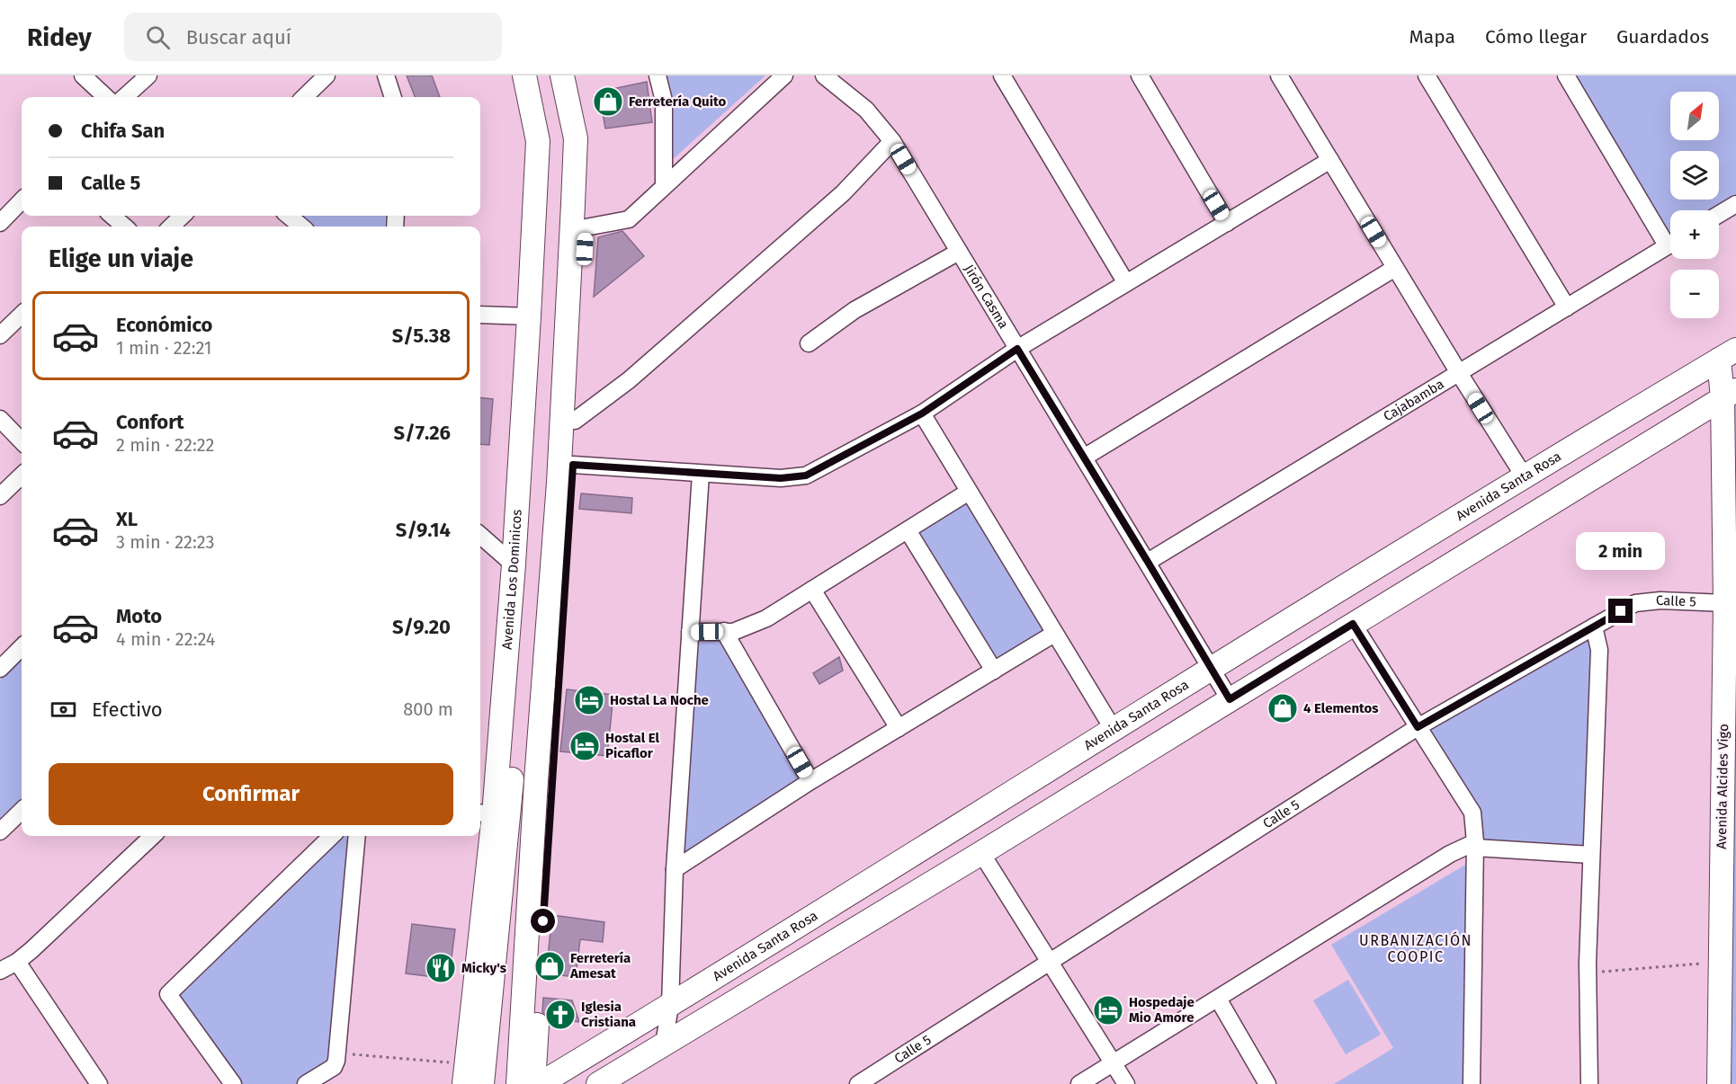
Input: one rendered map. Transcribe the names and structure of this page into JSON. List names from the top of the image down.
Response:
{
  "streets": {
    "main road": ["Avenida Santa Rosa", "Avenida Los Dominicos", "Avenida Alcides Vigo"],
    "street": ["Jirón Casma", "Cajabamba", "Calle 5"]
  },
  "crossings": [
    ["Jirón Casma", "Cajabamba"],
    ["Jirón Casma", "Avenida Santa Rosa"],
    ["Avenida Santa Rosa", "Avenida Alcides Vigo"],
    ["Calle 5", "Avenida Alcides Vigo"]
  ],
  "districts": ["URBANIZACIÓN COOPIC"],
  "places": {
    "shop": ["Ferretería Quito", "4 Elementos", "Ferretería Amesat"],
    "hotel": ["Hostal La Noche", "Hostal El Picaflor", "Hospedaje Mio Amore"],
    "restaurant": ["Micky's"],
    "church": ["Iglesia Cristiana"]
  },
  "north": "top right",
  "page": {
    "header": "Ridey",
    "search": "Buscar aquí",
    "nav": ["Mapa", "Cómo llegar", "Guardados"],
    "map_buttons": ["+", "−"],
    "banner": ["Chifa San", "Calle 5"],
    "heading": "Elige un viaje",
    "list": [
      {
        "name": "Económico",
        "note": "1 min · 22:21",
        "value": "S/5.38"
      },
      {
        "name": "Confort",
        "note": "2 min · 22:22",
        "value": "S/7.26"
      },
      {
        "name": "XL",
        "note": "3 min · 22:23",
        "value": "S/9.14"
      },
      {
        "name": "Moto",
        "note": "4 min · 22:24",
        "value": "S/9.20"
      }
    ],
    "bubble": "2 min",
    "pay": ["Efectivo", "800 m"],
    "buttons": "Confirmar"
  }
}
